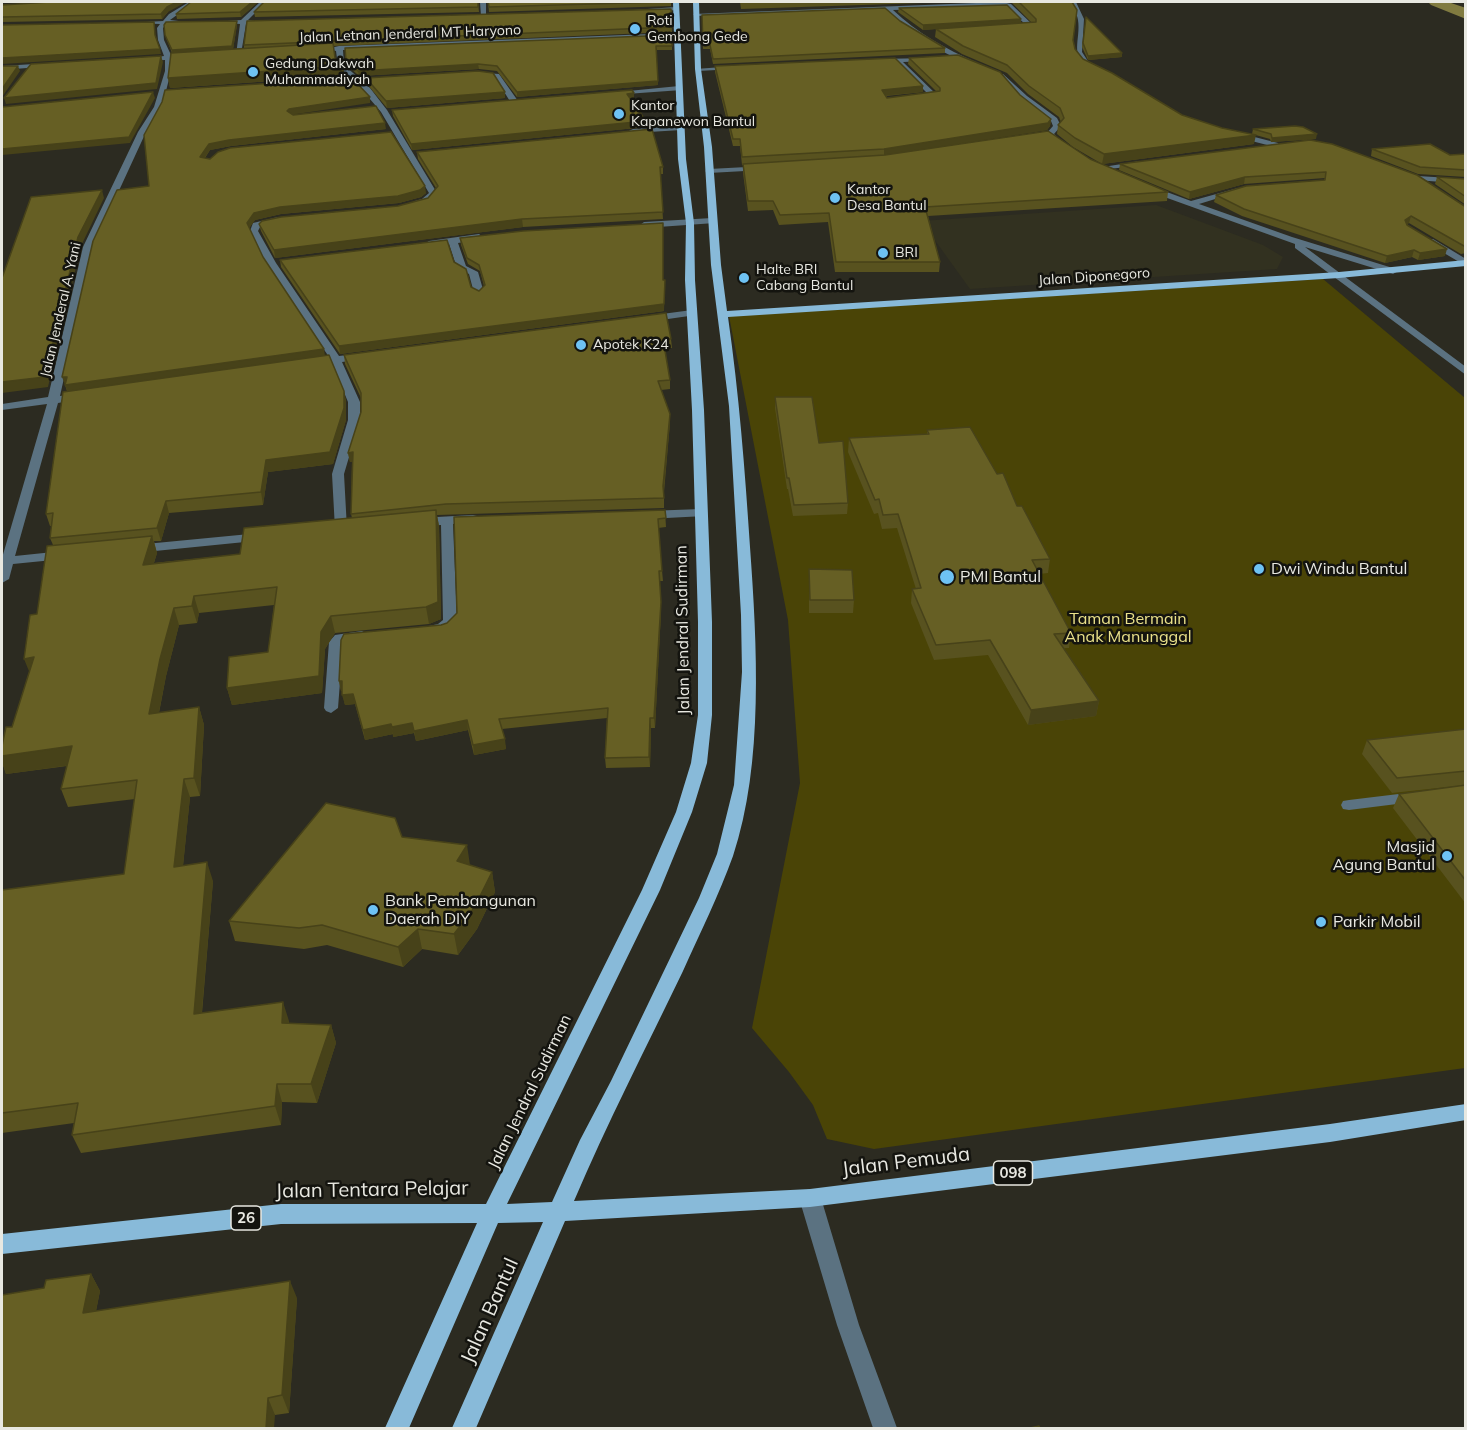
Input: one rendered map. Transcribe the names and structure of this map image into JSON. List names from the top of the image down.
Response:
{
  "streets": {
    "main road": [
      "Jalan Diponegoro",
      "Jalan Jendral Sudirman",
      "Jalan Pemuda",
      "098",
      "Jalan Tentara Pelajar",
      "26",
      "Jalan Bantul"
    ],
    "street": ["Jalan Letnan Jenderal MT Haryono", "Jalan Jenderal A. Yani"]
  },
  "crossings": [
    ["Jalan Letnan Jenderal MT Haryono", "Jalan Jendral Sudirman"],
    ["Jalan Jendral Sudirman", "Jalan Pemuda"],
    ["Jalan Jendral Sudirman", "Jalan Tentara Pelajar"],
    ["Jalan Pemuda", "Jalan Tentara Pelajar"],
    ["Jalan Pemuda", "Jalan Bantul"]
  ],
  "parks": ["Taman Bermain Anak Manunggal"],
  "places": [
    "Roti Gembong Gede",
    "Gedung Dakwah Muhammadiyah",
    "Kantor Kapanewon Bantul",
    "Kantor Desa Bantul",
    "BRI",
    "Halte BRI Cabang Bantul",
    "Apotek K24",
    "Dwi Windu Bantul",
    "PMI Bantul",
    "Masjid Agung Bantul",
    "Bank Pembangunan Daerah DIY",
    "Parkir Mobil"
  ]
}
